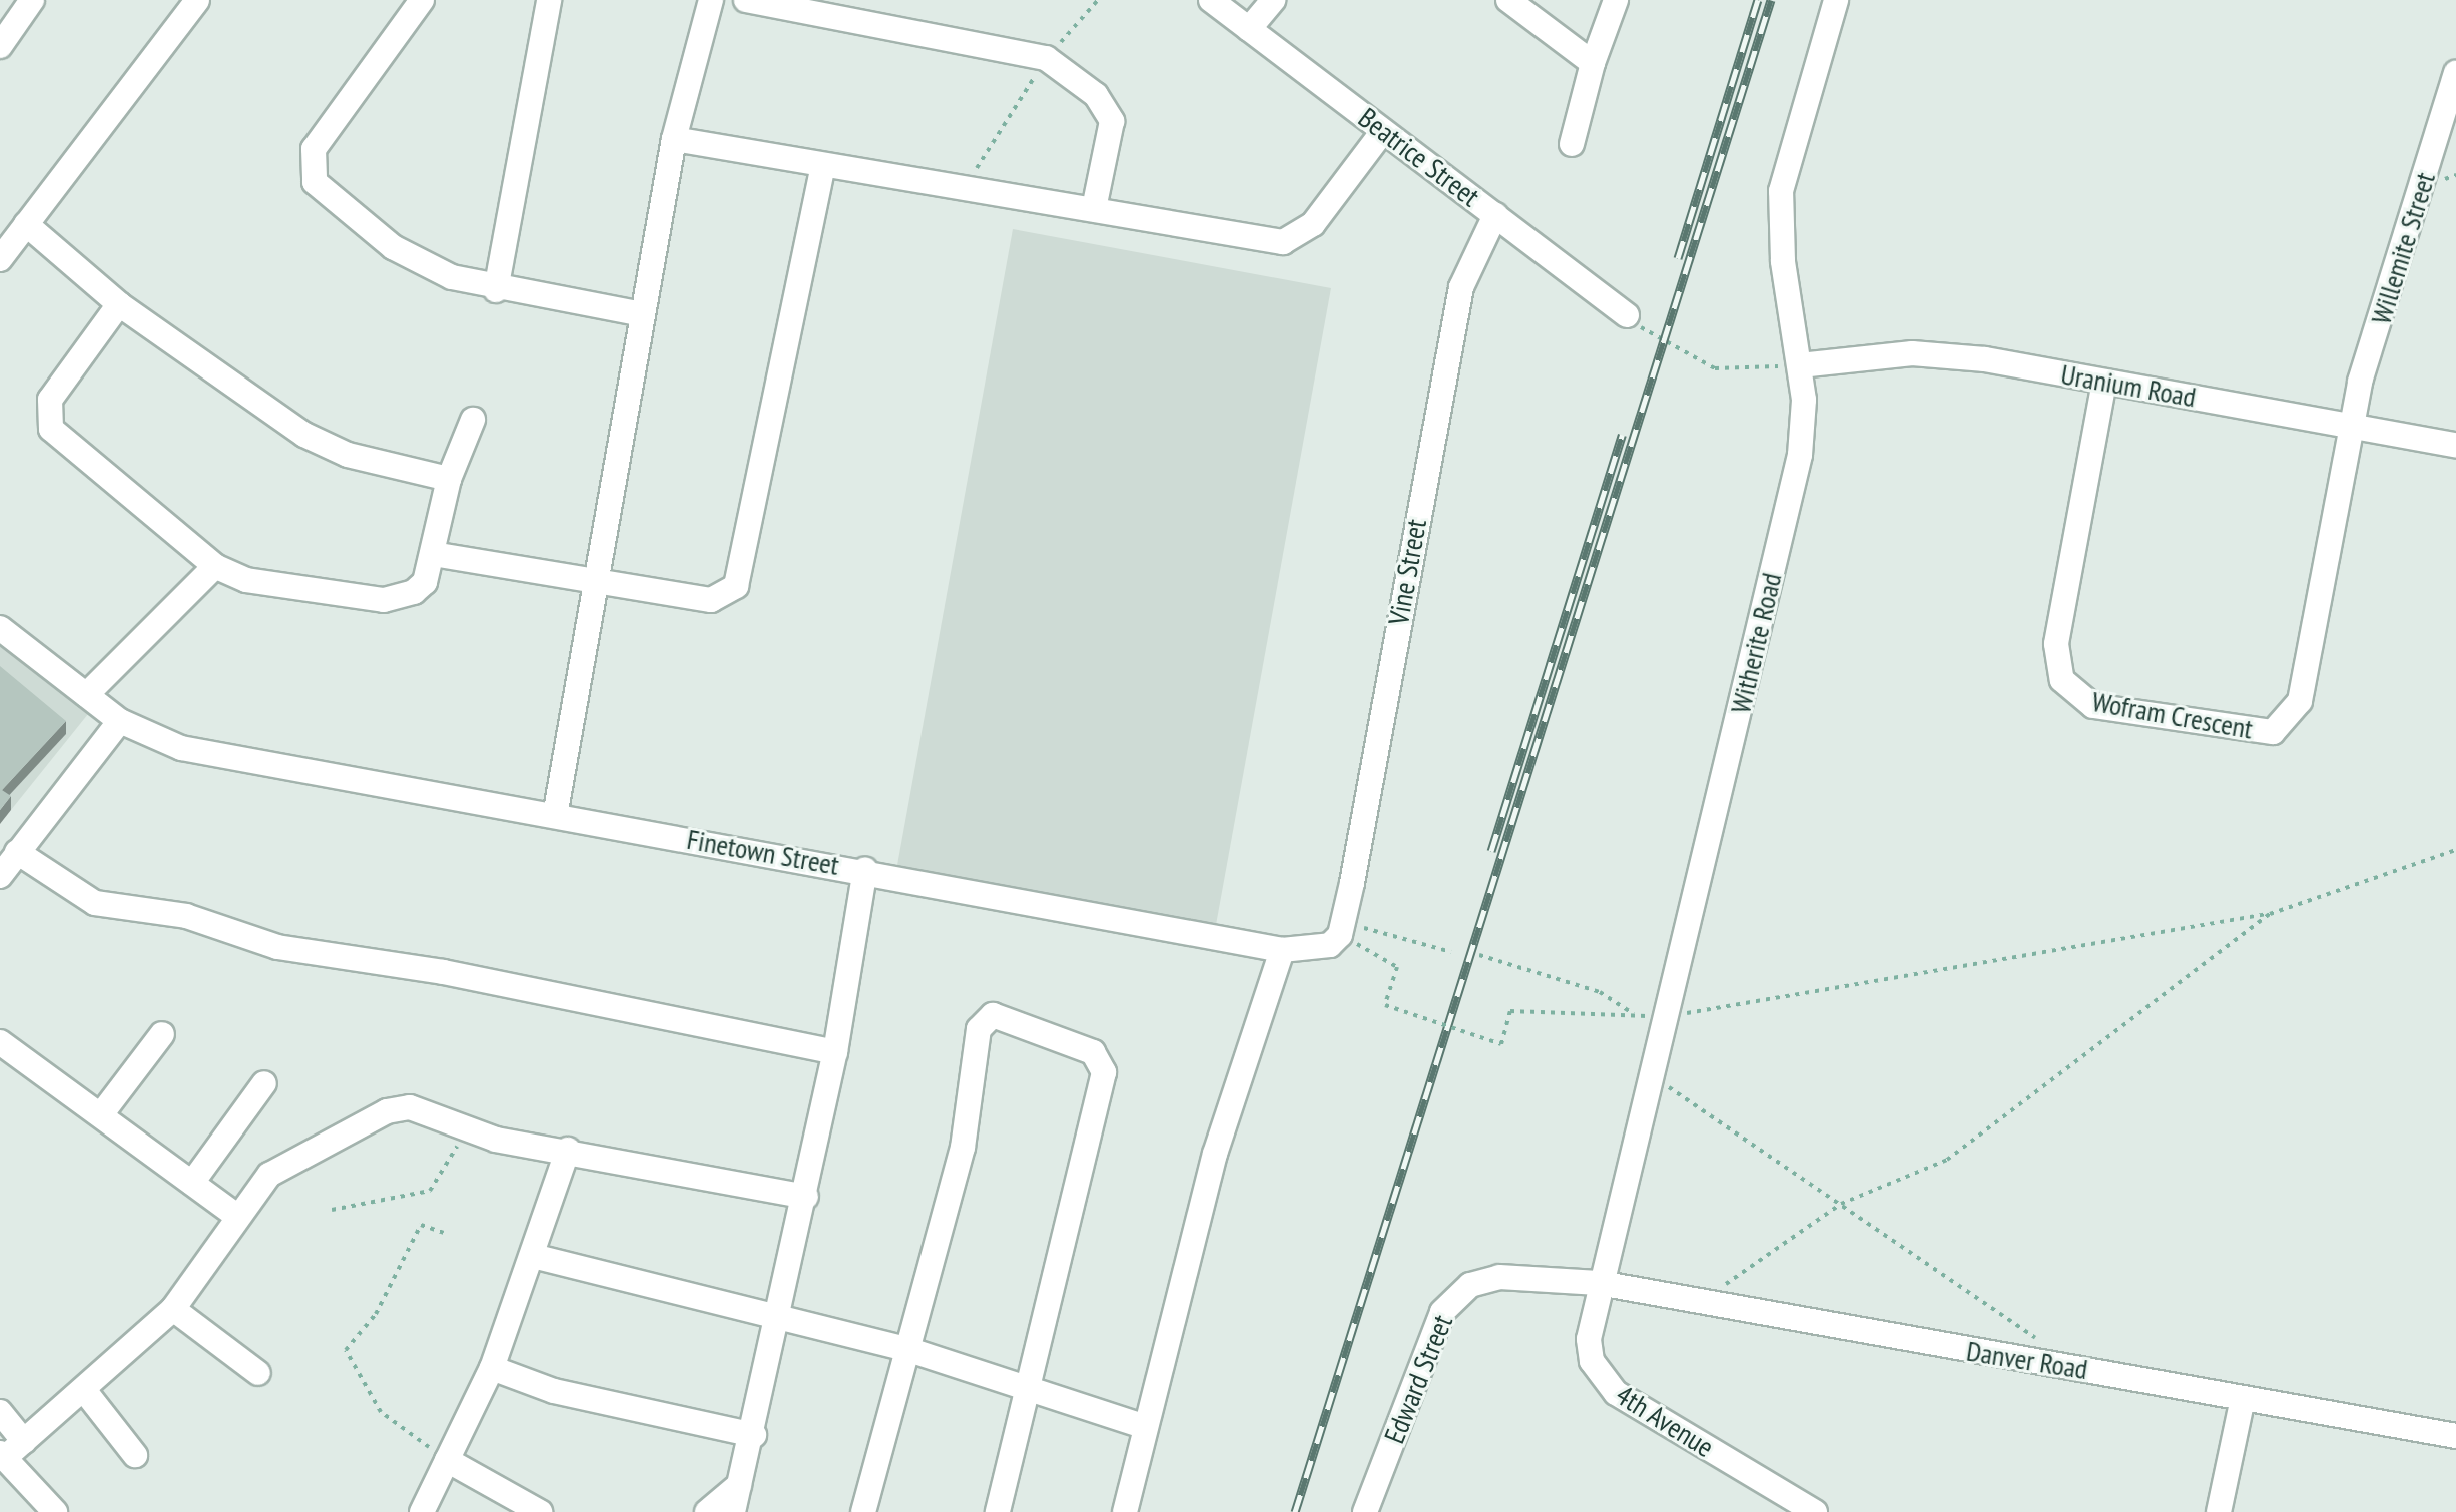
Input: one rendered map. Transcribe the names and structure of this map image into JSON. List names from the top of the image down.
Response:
{
  "streets": {
    "street": [
      "Beatrice Street",
      "Willemite Street",
      "Uranium Road",
      "Vine Street",
      "Witherite Road",
      "Wofram Crescent",
      "Finetown Street",
      "Danver Road",
      "Edward Street",
      "4th Avenue"
    ]
  },
  "crossings": [
    ["Beatrice Street", "Vine Street"],
    ["Willemite Street", "Uranium Road"],
    ["Willemite Street", "Wofram Crescent"],
    ["Uranium Road", "Witherite Road"],
    ["Uranium Road", "Wofram Crescent"],
    ["Vine Street", "Finetown Street"],
    ["Witherite Road", "Danver Road"],
    ["Witherite Road", "Edward Street"],
    ["Witherite Road", "4th Avenue"],
    ["Danver Road", "Edward Street"],
    ["Danver Road", "4th Avenue"],
    ["Edward Street", "4th Avenue"]
  ]
}
